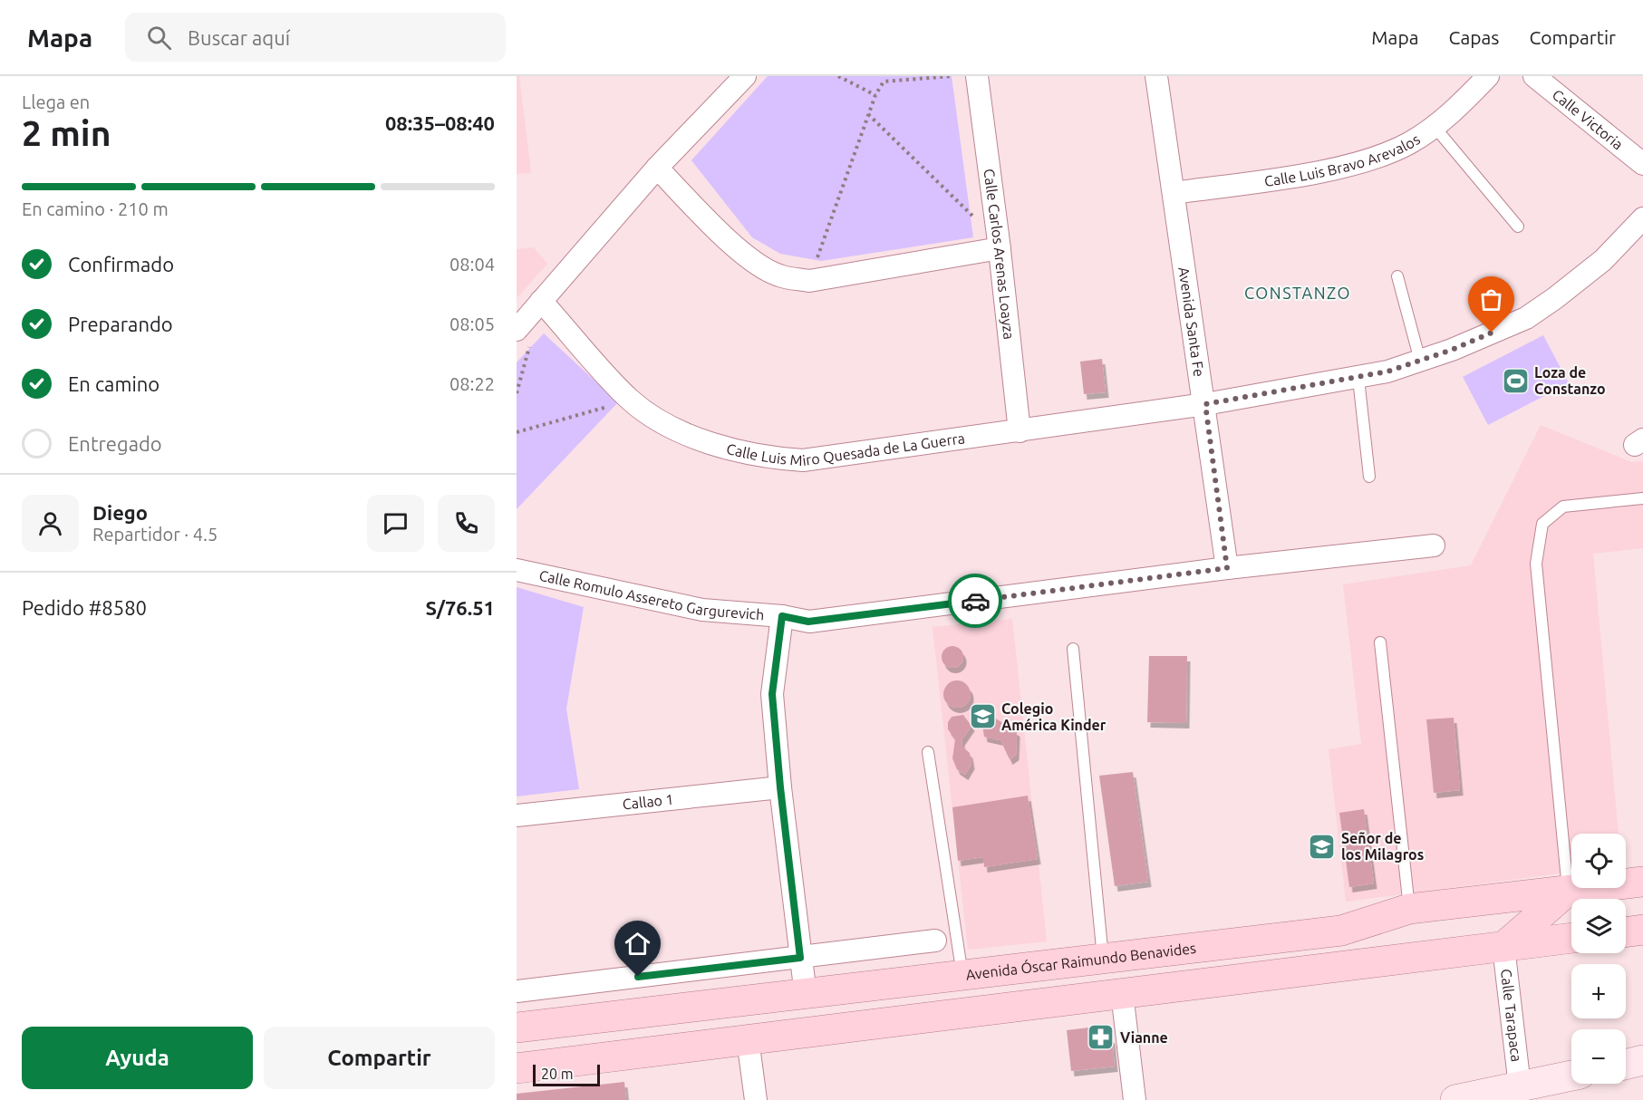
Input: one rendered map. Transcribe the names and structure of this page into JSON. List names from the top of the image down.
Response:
{
  "streets": {
    "main road": ["Avenida Óscar Raimundo Benavides"],
    "street": [
      "Calle Victoria",
      "Calle Luis Bravo Arevalos",
      "Calle Carlos Arenas Loayza",
      "Avenida Santa Fe",
      "Calle Luis Miro Quesada de La Guerra",
      "Calle Romulo Assereto Gargurevich",
      "Callao 1",
      "Calle Tarapaca"
    ]
  },
  "crossings": [
    ["Calle Luis Bravo Arevalos", "Avenida Santa Fe"],
    ["Calle Carlos Arenas Loayza", "Calle Luis Miro Quesada de La Guerra"],
    ["Avenida Santa Fe", "Calle Luis Miro Quesada de La Guerra"],
    ["Avenida Santa Fe", "Calle Romulo Assereto Gargurevich"]
  ],
  "districts": ["CONSTANZO"],
  "places": {
    "sports": ["Loza de Constanzo"],
    "school or university": ["Colegio América Kinder", "Señor de los Milagros"],
    "pharmacy": ["Vianne"]
  },
  "scale_bar": "20 m",
  "page": {
    "header": "Mapa",
    "search": "Buscar aquí",
    "nav": ["Mapa", "Capas", "Compartir"],
    "heading": ["2 min", "Llega en", "08:35–08:40"],
    "panel": [
      "Diego",
      "Repartidor · 4.5",
      "Pedido #8580",
      "S/76.51"
    ],
    "bar": "En camino · 210 m",
    "list": [
      ["Confirmado", "08:04"],
      ["Preparando", "08:05"],
      ["En camino", "08:22"],
      "Entregado"
    ],
    "map_buttons": ["+", "−"],
    "buttons": ["Ayuda", "Compartir"],
    "scale": "20 m"
  }
}
